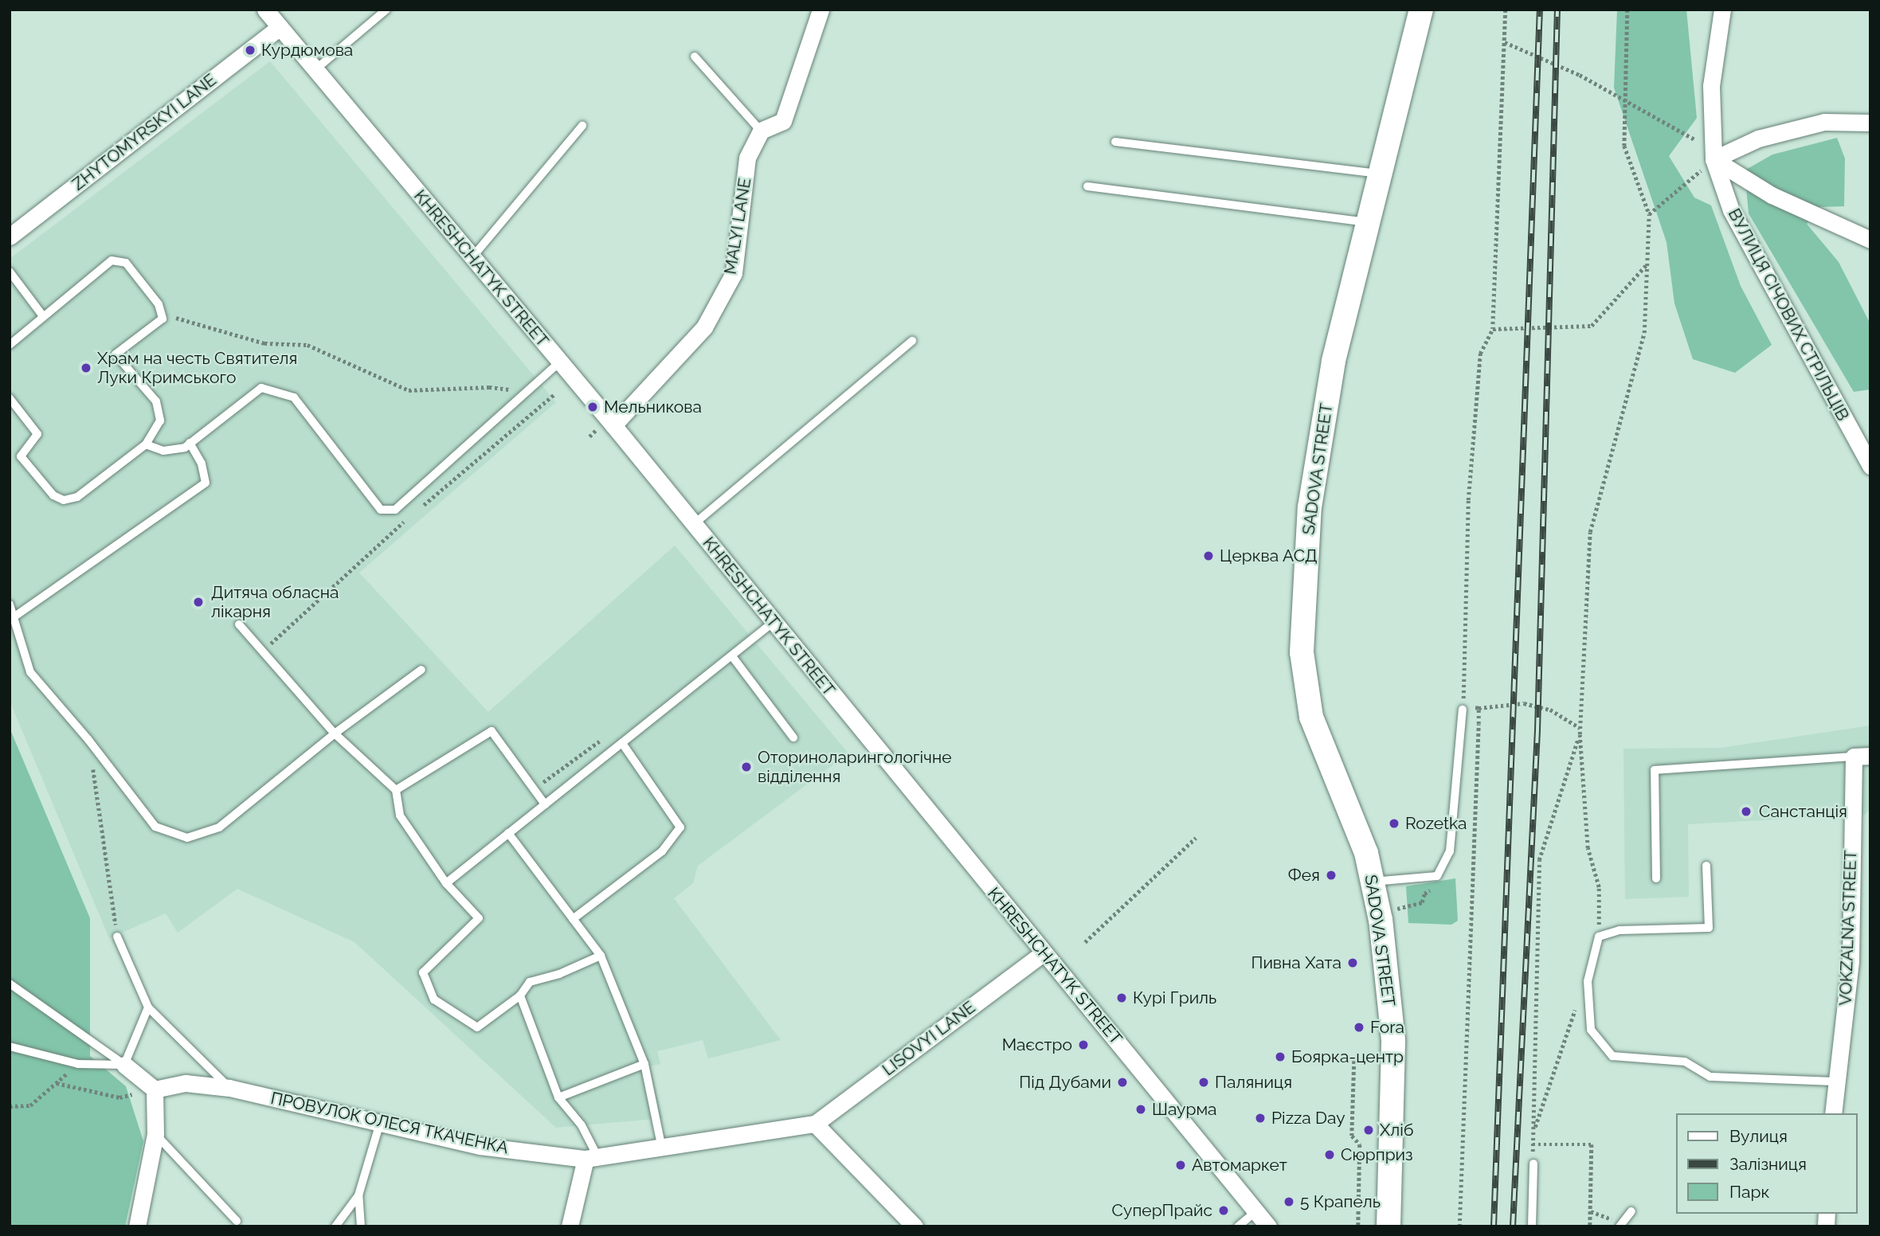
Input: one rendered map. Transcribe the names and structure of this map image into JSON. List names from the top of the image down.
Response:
{
  "streets": {
    "street": [
      "ZHYTOMYRSKYI LANE",
      "MALYI LANE",
      "KHRESHCHATYK STREET",
      "ВУЛИЦЯ СІЧОВИХ СТРІЛЬЦІВ",
      "SADOVA STREET",
      "VOKZALNA STREET",
      "LISOVYI LANE",
      "ПРОВУЛОК ОЛЕСЯ ТКАЧЕНКА"
    ]
  },
  "crossings": [
    ["ZHYTOMYRSKYI LANE", "KHRESHCHATYK STREET"],
    ["MALYI LANE", "KHRESHCHATYK STREET"],
    ["KHRESHCHATYK STREET", "LISOVYI LANE"],
    ["LISOVYI LANE", "ПРОВУЛОК ОЛЕСЯ ТКАЧЕНКА"]
  ],
  "places": [
    "Курдюмова",
    "Храм на честь Святителя Луки Кримського",
    "Мельникова",
    "Церква АСД",
    "Дитяча обласна лікарня",
    "Оториноларингологічне відділення",
    "Санстанція",
    "Rozetka",
    "Фея",
    "Пивна Хата",
    "Курі Гриль",
    "Fora",
    "Маєстро",
    "Боярка-центр",
    "Під Дубами",
    "Паляниця",
    "Шаурма",
    "Pizza Day",
    "Хліб",
    "Сюрприз",
    "Автомаркет",
    "5 Крапель",
    "СуперПрайс"
  ],
  "legend": ["Вулиця", "Залізниця", "Парк"]
}
